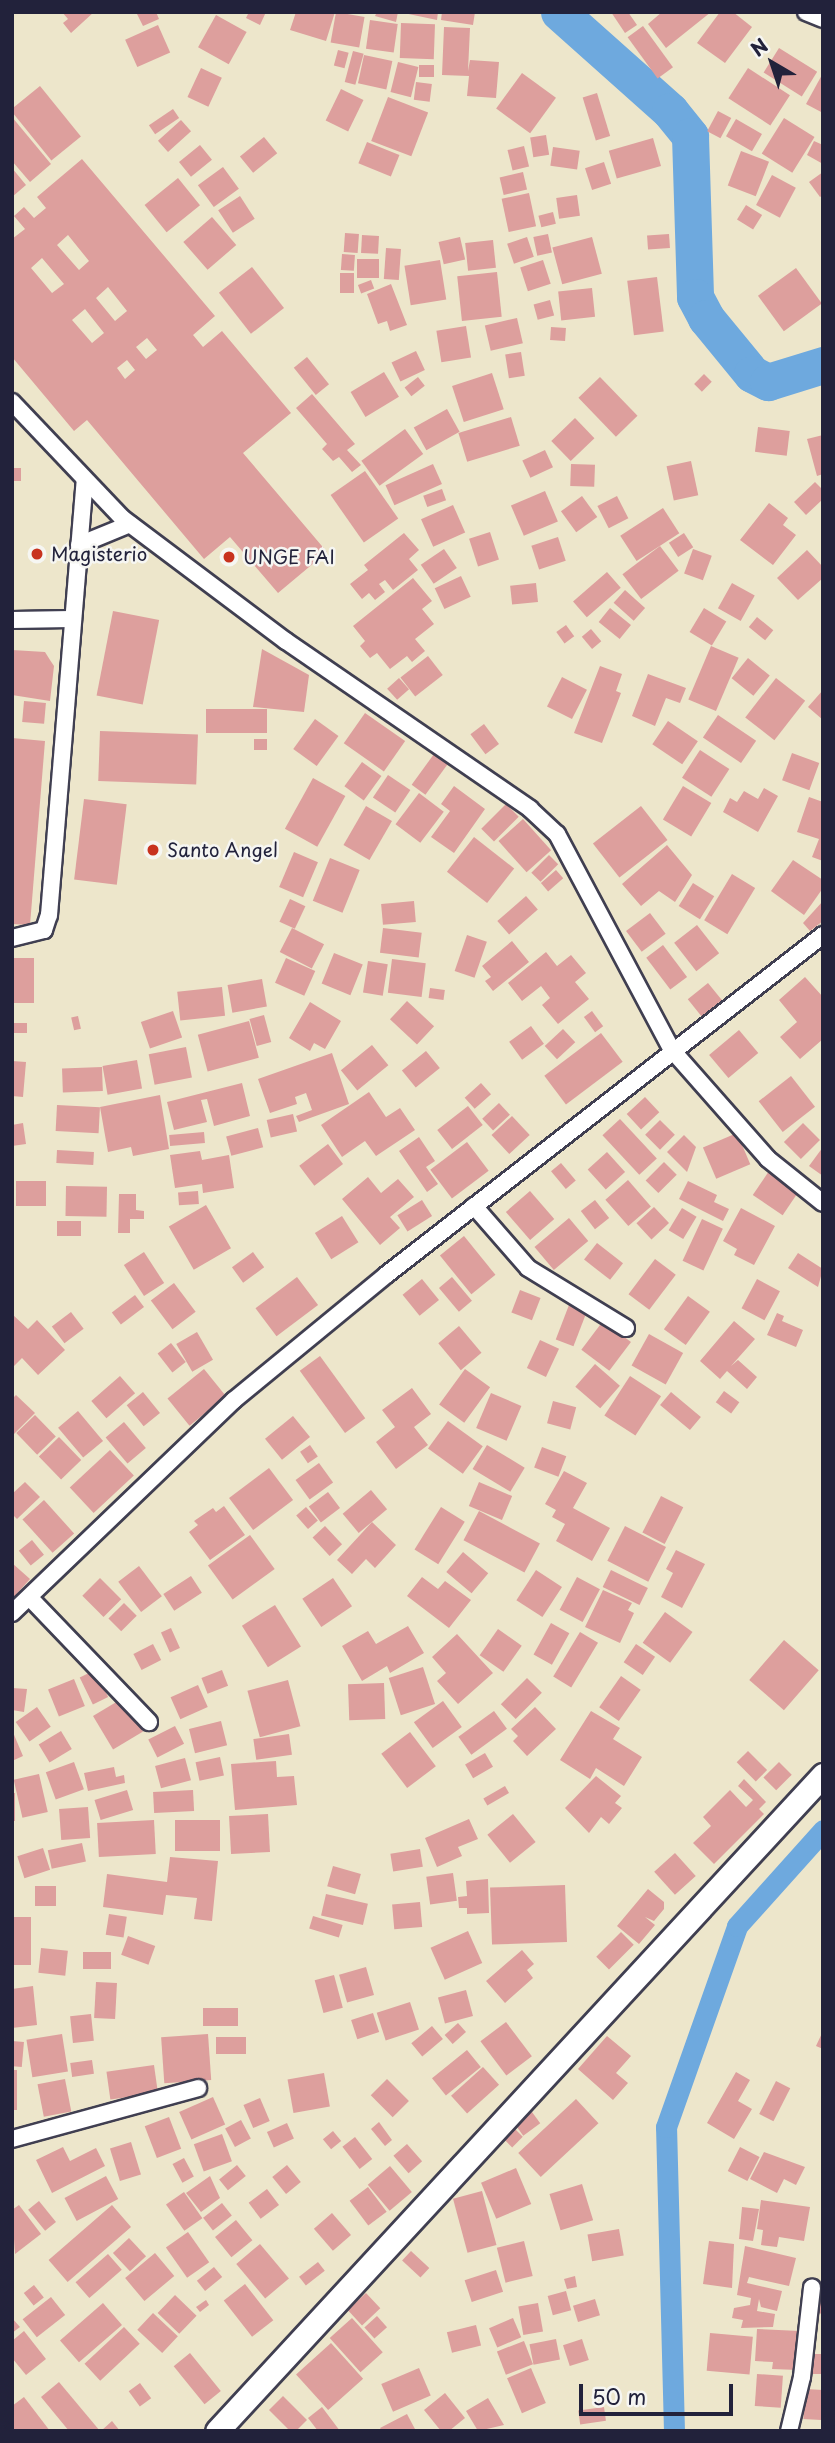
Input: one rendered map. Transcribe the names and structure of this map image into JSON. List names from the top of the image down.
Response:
{
  "places": ["Magisterio", "UNGE FAI", "Santo Angel"],
  "scale_bar": "50 m",
  "north": "top left"
}
